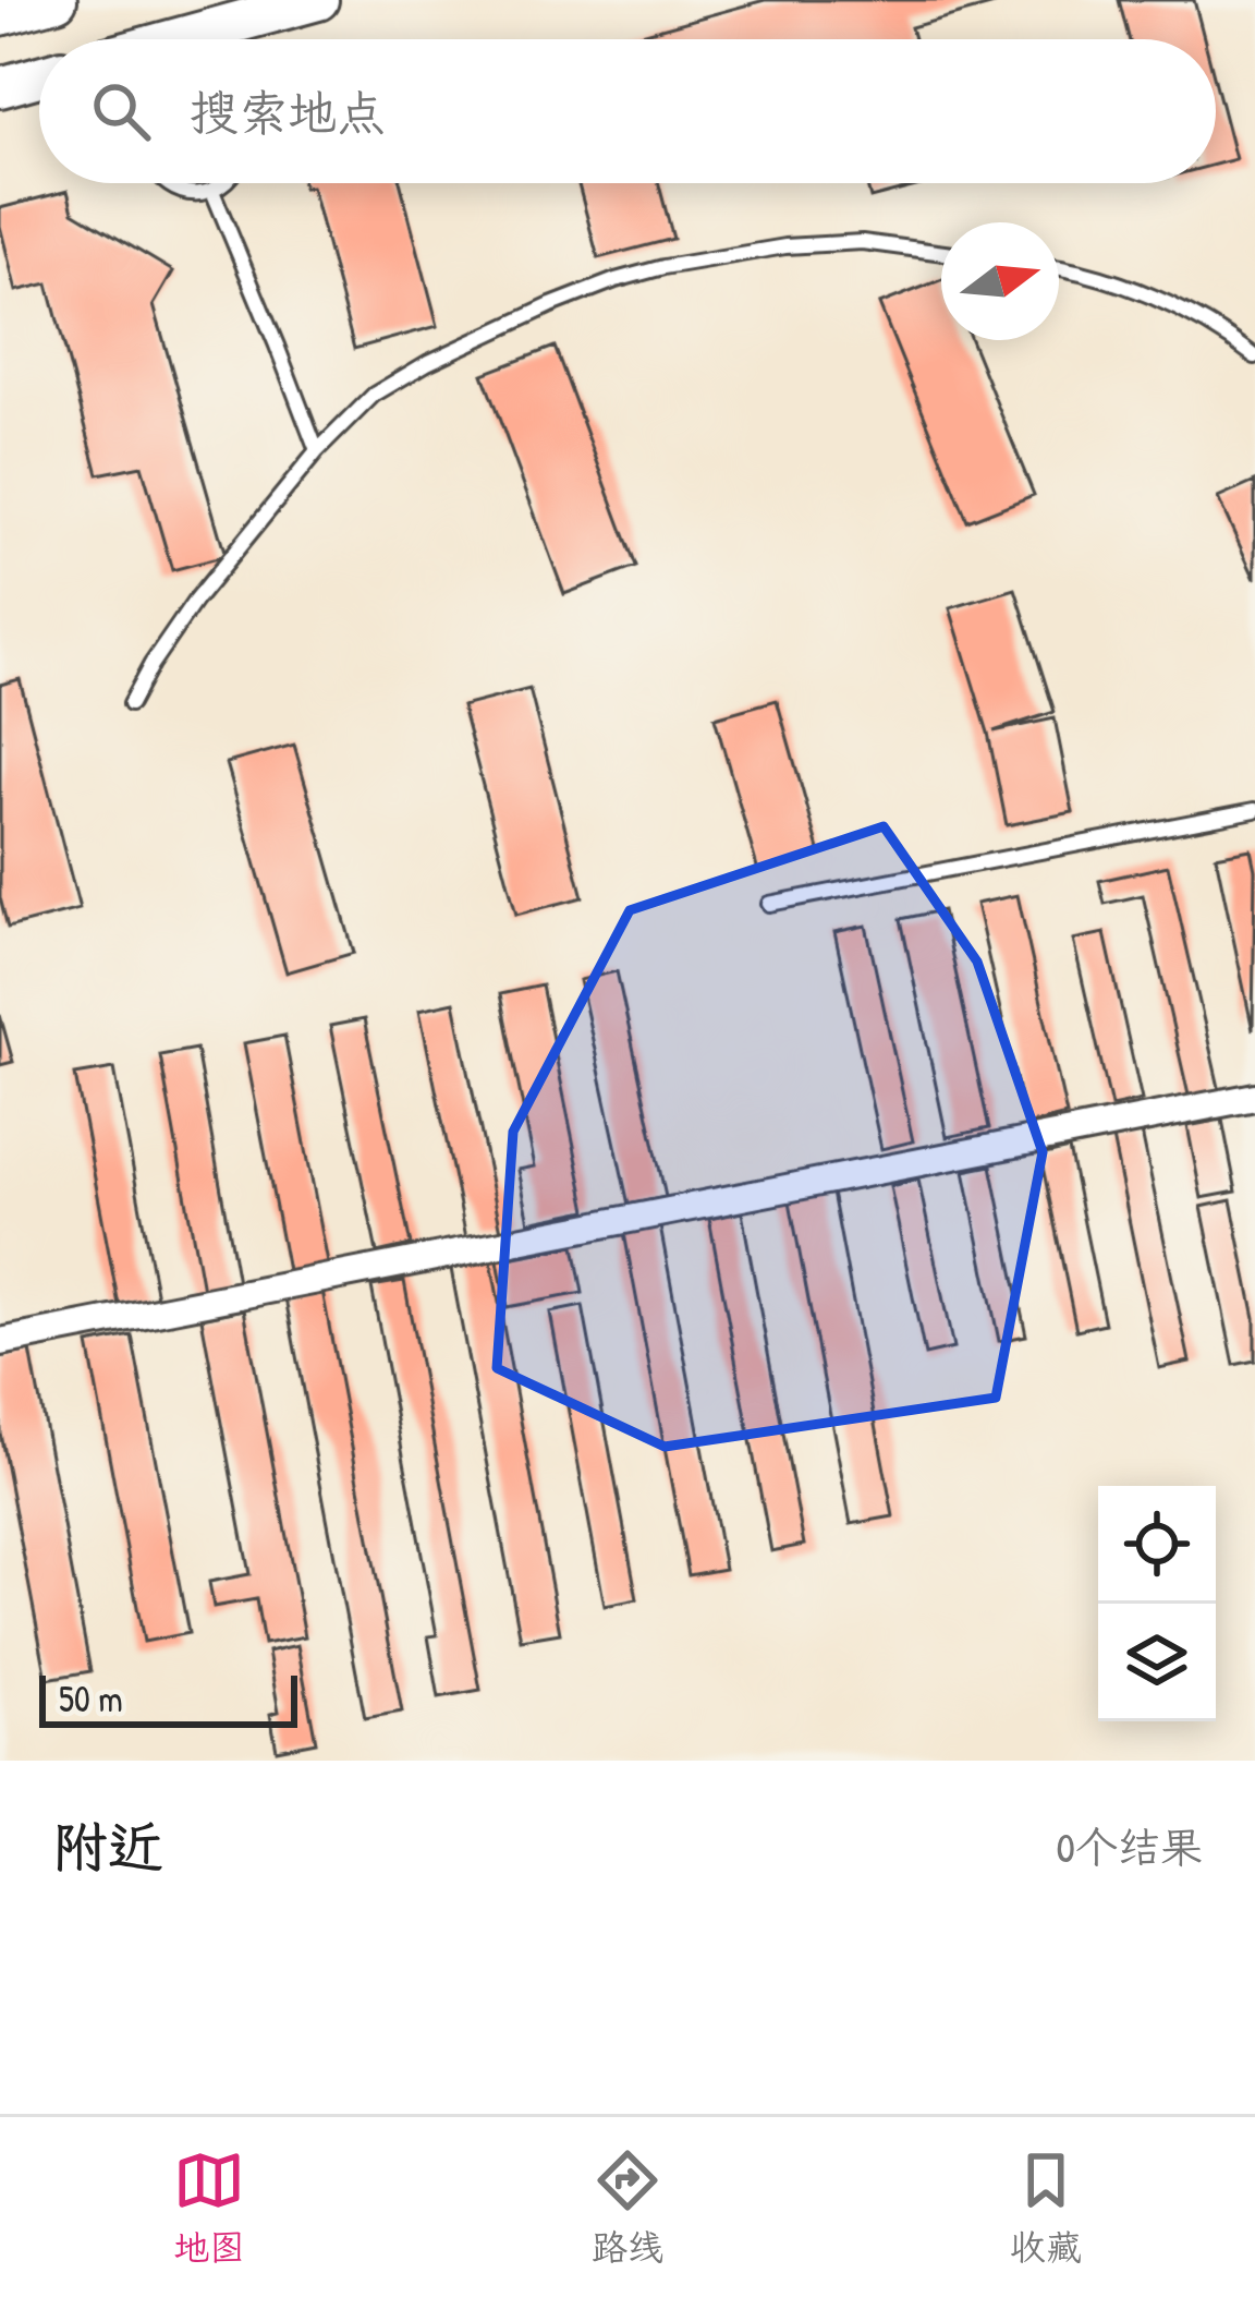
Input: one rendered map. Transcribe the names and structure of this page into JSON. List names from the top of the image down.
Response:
{
  "scale_bar": "50 m",
  "north": "right",
  "page": {
    "search": "搜索地点",
    "scale": "50 m",
    "heading": ["附近", "0个结果"],
    "nav": ["地图", "路线", "收藏"]
  }
}
